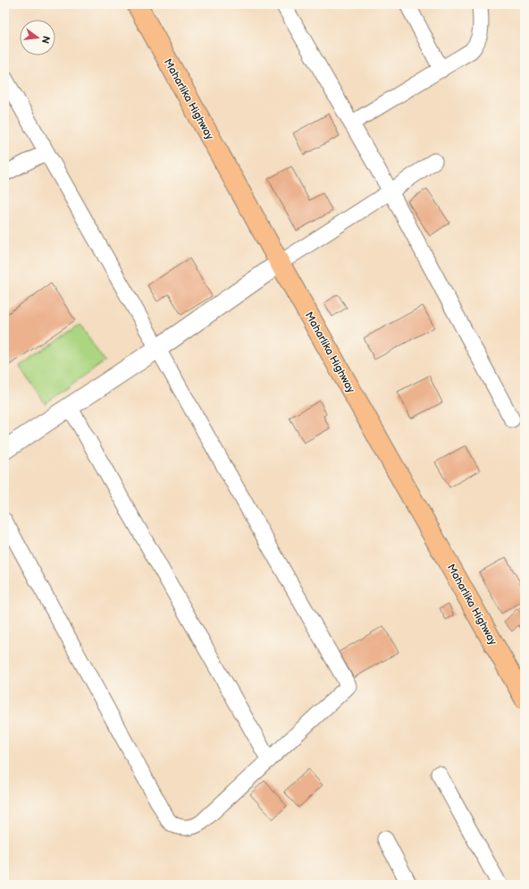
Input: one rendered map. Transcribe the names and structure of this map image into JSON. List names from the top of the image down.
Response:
{
  "streets": {
    "highway": ["Maharlika Highway"]
  },
  "north": "right"
}
